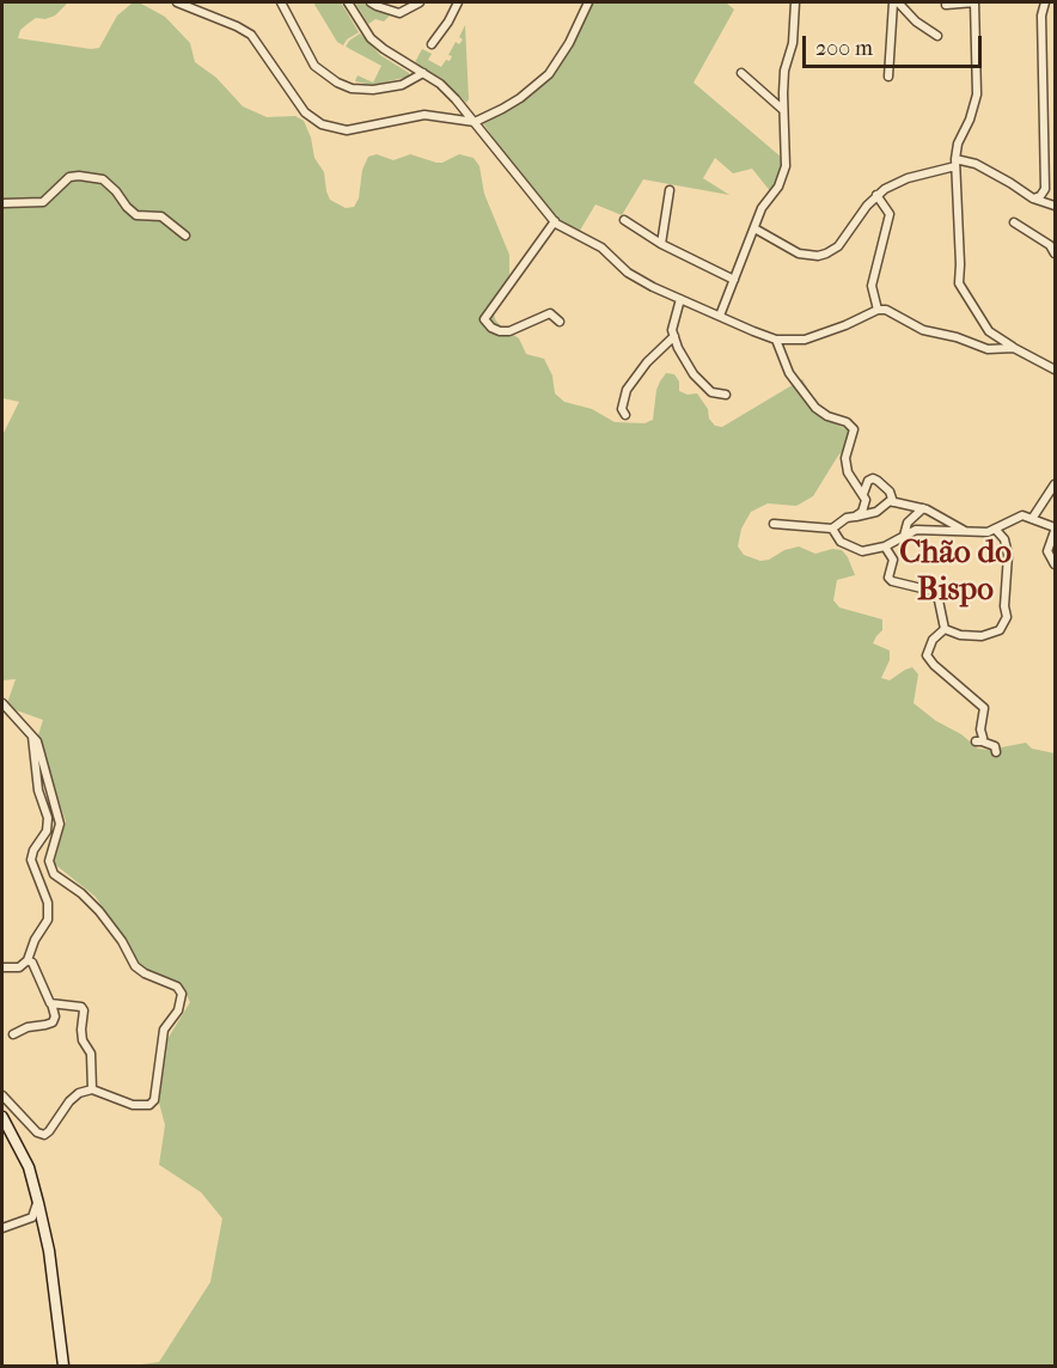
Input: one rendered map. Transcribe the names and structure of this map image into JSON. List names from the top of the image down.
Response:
{
  "districts": ["Chão do Bispo"],
  "scale_bar": "200 m"
}
